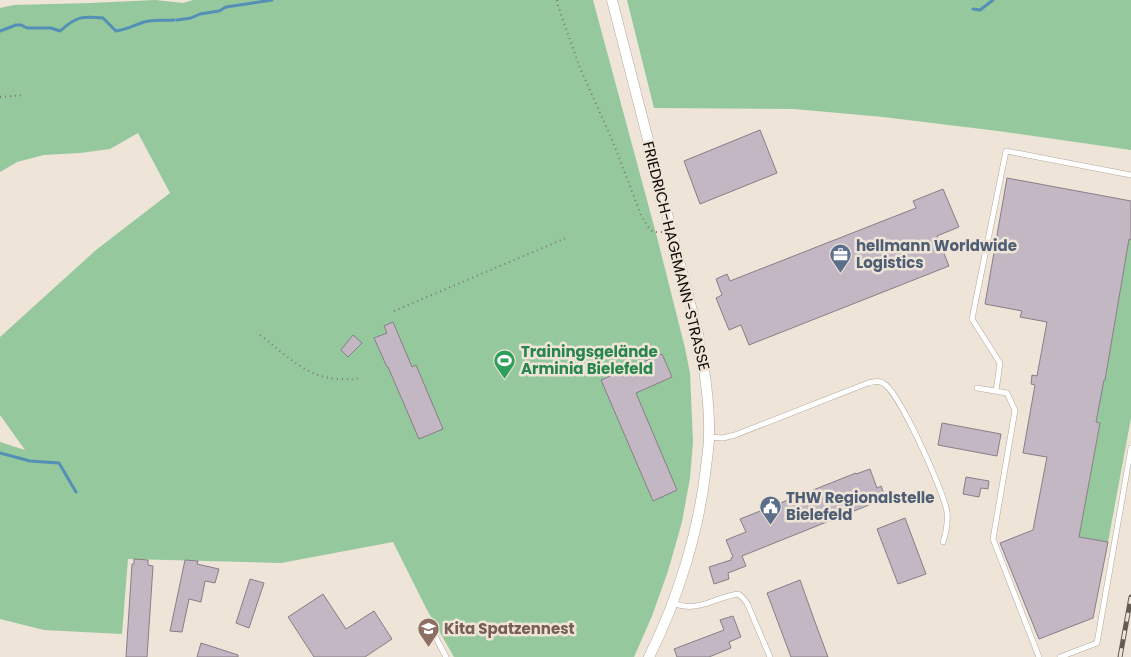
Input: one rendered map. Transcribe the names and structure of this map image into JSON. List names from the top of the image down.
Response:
{
  "streets": {
    "street": ["FRIEDRICH-HAGEMANN-STRASSE"]
  },
  "places": {
    "office": ["hellmann Worldwide Logistics"],
    "sports": ["Trainingsgelände Arminia Bielefeld"],
    "public building": ["THW Regionalstelle Bielefeld"],
    "school or university": ["Kita Spatzennest"]
  }
}
